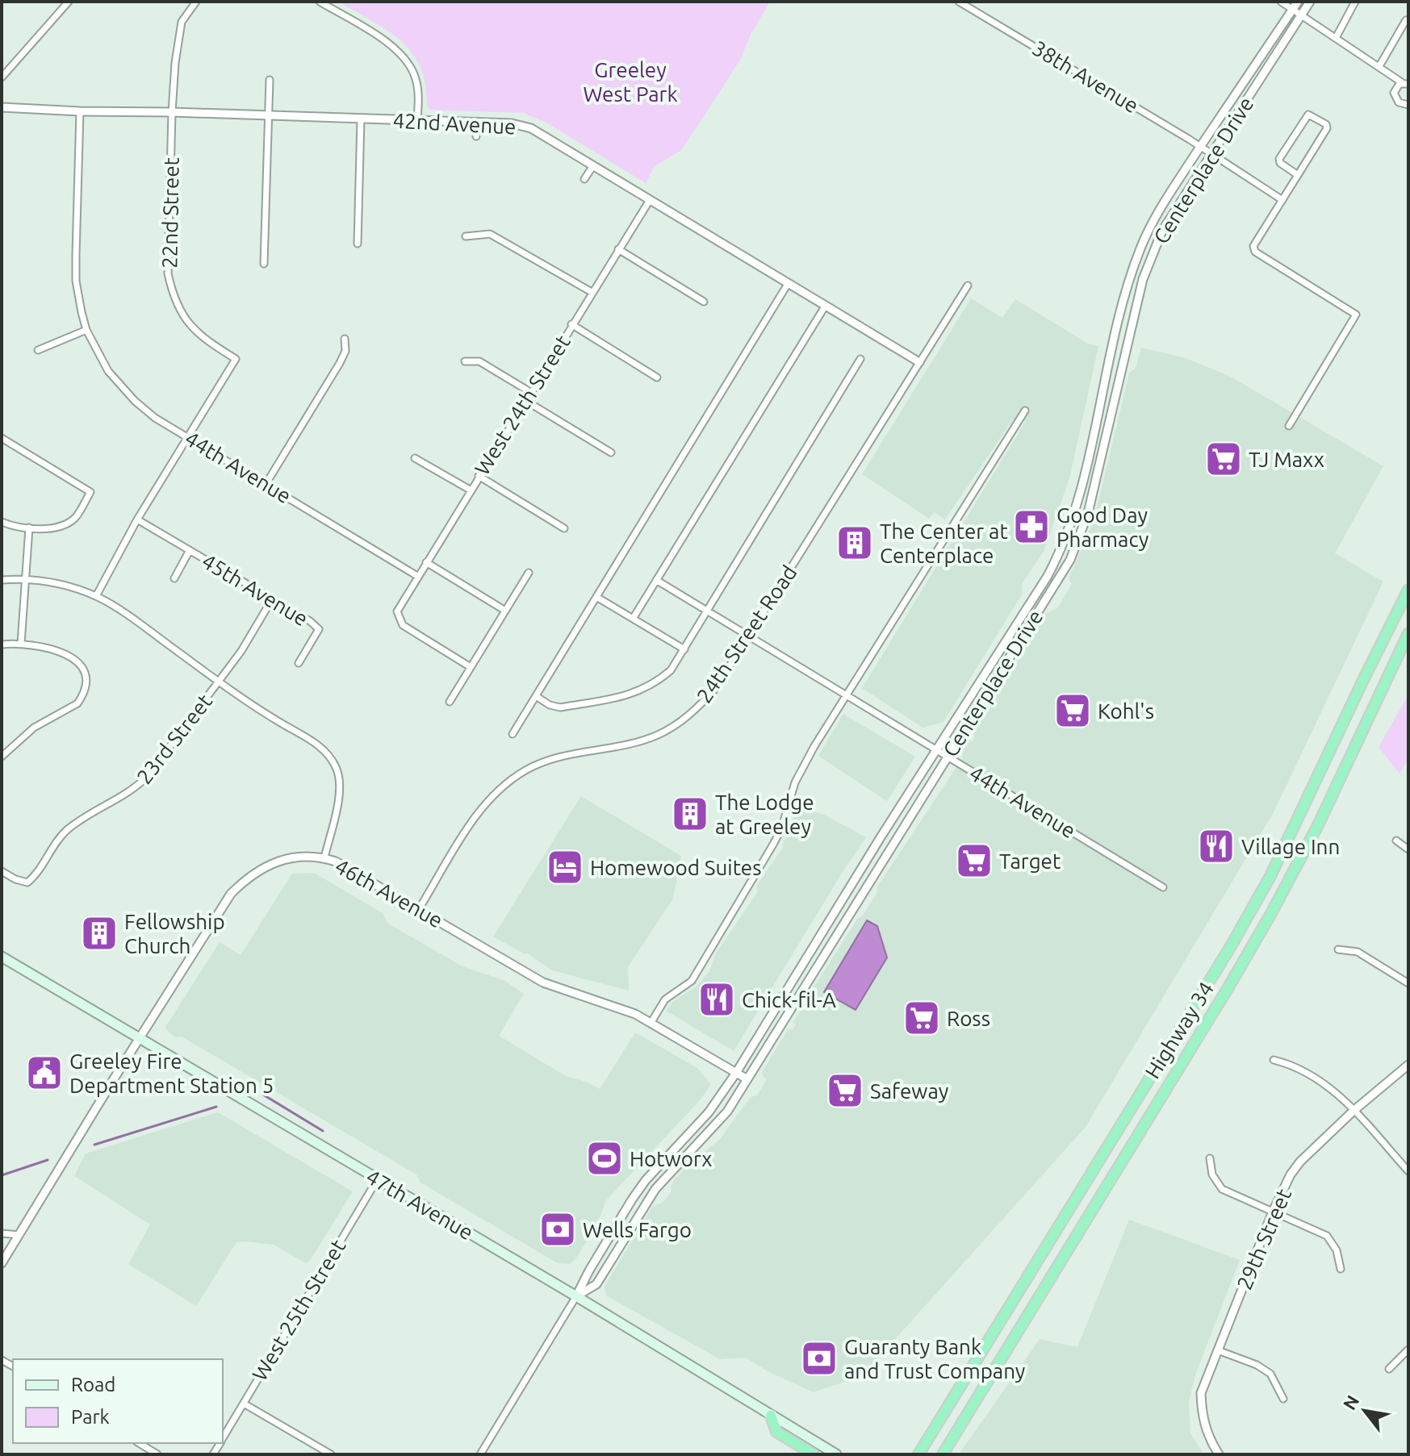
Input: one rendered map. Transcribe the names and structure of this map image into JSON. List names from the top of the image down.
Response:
{
  "streets": {
    "highway": ["Highway 34"],
    "main road": ["47th Avenue"],
    "street": [
      "38th Avenue",
      "42nd Avenue",
      "Centerplace Drive",
      "22nd Street",
      "West 24th Street",
      "44th Avenue",
      "45th Avenue",
      "24th Street Road",
      "23rd Street",
      "46th Avenue",
      "29th Street",
      "West 25th Street"
    ]
  },
  "crossings": [
    ["38th Avenue", "Centerplace Drive"],
    ["42nd Avenue", "22nd Street"],
    ["42nd Avenue", "West 24th Street"],
    ["42nd Avenue", "44th Avenue"],
    ["42nd Avenue", "24th Street Road"],
    ["Centerplace Drive", "44th Avenue"],
    ["Centerplace Drive", "46th Avenue"],
    ["Centerplace Drive", "47th Avenue"],
    ["22nd Street", "44th Avenue"],
    ["22nd Street", "45th Avenue"],
    ["22nd Street", "46th Avenue"],
    ["West 24th Street", "44th Avenue"],
    ["44th Avenue", "24th Street Road"],
    ["45th Avenue", "23rd Street"],
    ["24th Street Road", "46th Avenue"],
    ["23rd Street", "46th Avenue"],
    ["47th Avenue", "West 25th Street"]
  ],
  "parks": ["Greeley West Park"],
  "places": {
    "supermarket": [
      "TJ Maxx",
      "Kohl's",
      "Target",
      "Ross",
      "Safeway"
    ],
    "pharmacy": ["Good Day Pharmacy"],
    "building": ["The Center at Centerplace", "The Lodge at Greeley", "Fellowship Church"],
    "restaurant": ["Village Inn", "Chick-fil-A"],
    "hotel": ["Homewood Suites"],
    "public building": ["Greeley Fire Department Station 5"],
    "sports": ["Hotworx"],
    "bank": ["Wells Fargo", "Guaranty Bank and Trust Company"]
  },
  "legend": ["Road", "Park"],
  "north": "top left"
}
